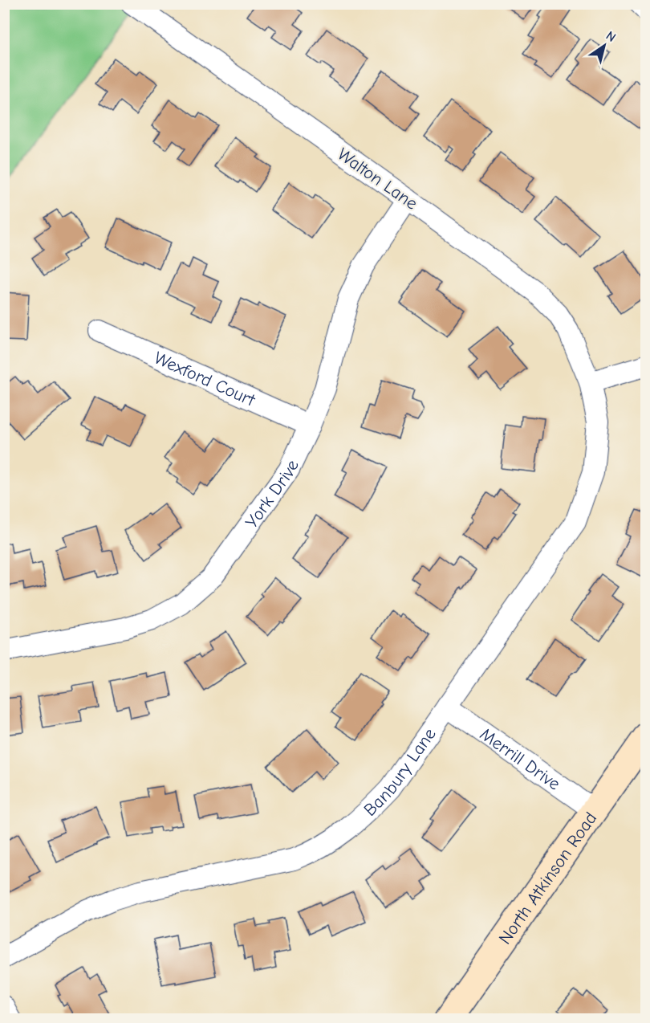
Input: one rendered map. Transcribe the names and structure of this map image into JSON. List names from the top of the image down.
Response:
{
  "streets": {
    "main road": ["North Atkinson Road"],
    "street": [
      "Walton Lane",
      "Wexford Court",
      "York Drive",
      "Merrill Drive",
      "Banbury Lane"
    ]
  },
  "crossings": [
    ["Walton Lane", "York Drive"],
    ["Walton Lane", "Banbury Lane"],
    ["Wexford Court", "York Drive"],
    ["Merrill Drive", "Banbury Lane"],
    ["Merrill Drive", "North Atkinson Road"]
  ],
  "north": "top right"
}
